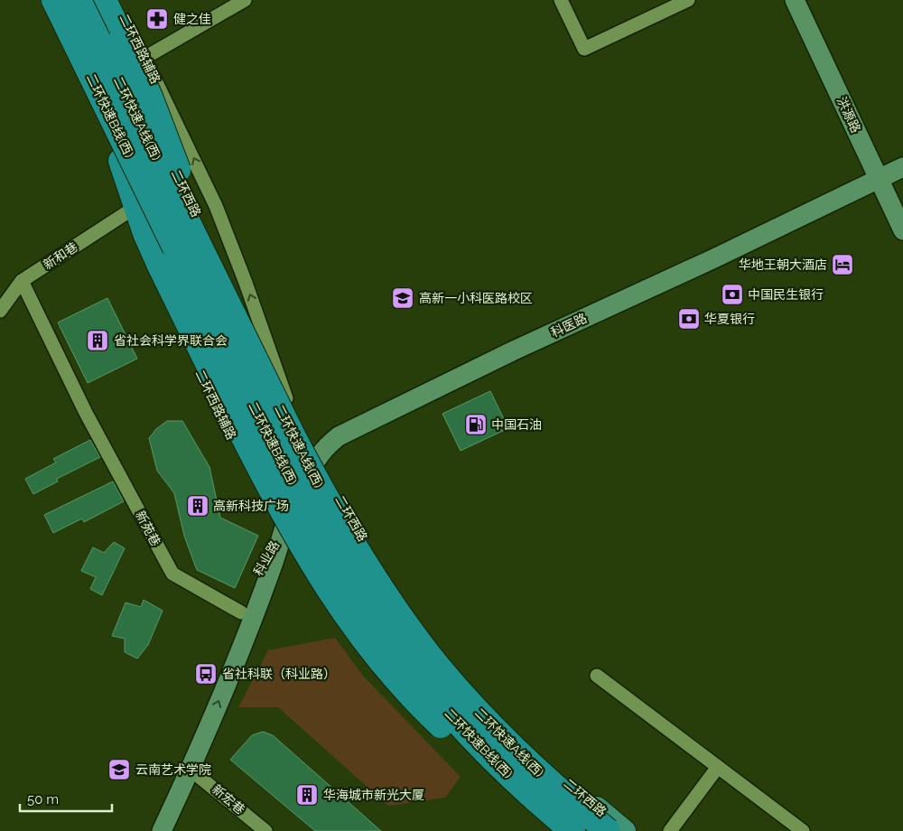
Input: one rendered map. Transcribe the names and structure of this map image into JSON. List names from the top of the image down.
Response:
{
  "streets": {
    "highway": ["二环快速B线(西)", "二环快速A线(西)"],
    "main road": ["二环西路"],
    "street": [
      "二环西路辅路",
      "洪源路",
      "新和巷",
      "科医路",
      "新苑巷",
      "科业路",
      "新宏巷"
    ]
  },
  "crossings": [
    ["二环西路辅路", "二环西路"],
    ["二环西路辅路", "新和巷"],
    ["二环西路辅路", "科医路"],
    ["二环西路辅路", "科业路"],
    ["洪源路", "科医路"],
    ["二环西路", "科医路"],
    ["新和巷", "新苑巷"],
    ["科医路", "科业路"],
    ["新苑巷", "科业路"],
    ["科业路", "新宏巷"]
  ],
  "places": {
    "pharmacy": ["健之佳"],
    "hotel": ["华地王朝大酒店"],
    "bank": ["中国民生银行", "华夏银行"],
    "school or university": ["高新一小科医路校区", "云南艺术学院"],
    "building": ["省社会科学界联合会", "高新科技广场", "华海城市新光大厦"],
    "fuel station": ["中国石油"],
    "bus stop": ["省社科联（科业路）"]
  },
  "scale_bar": "50 m"
}
